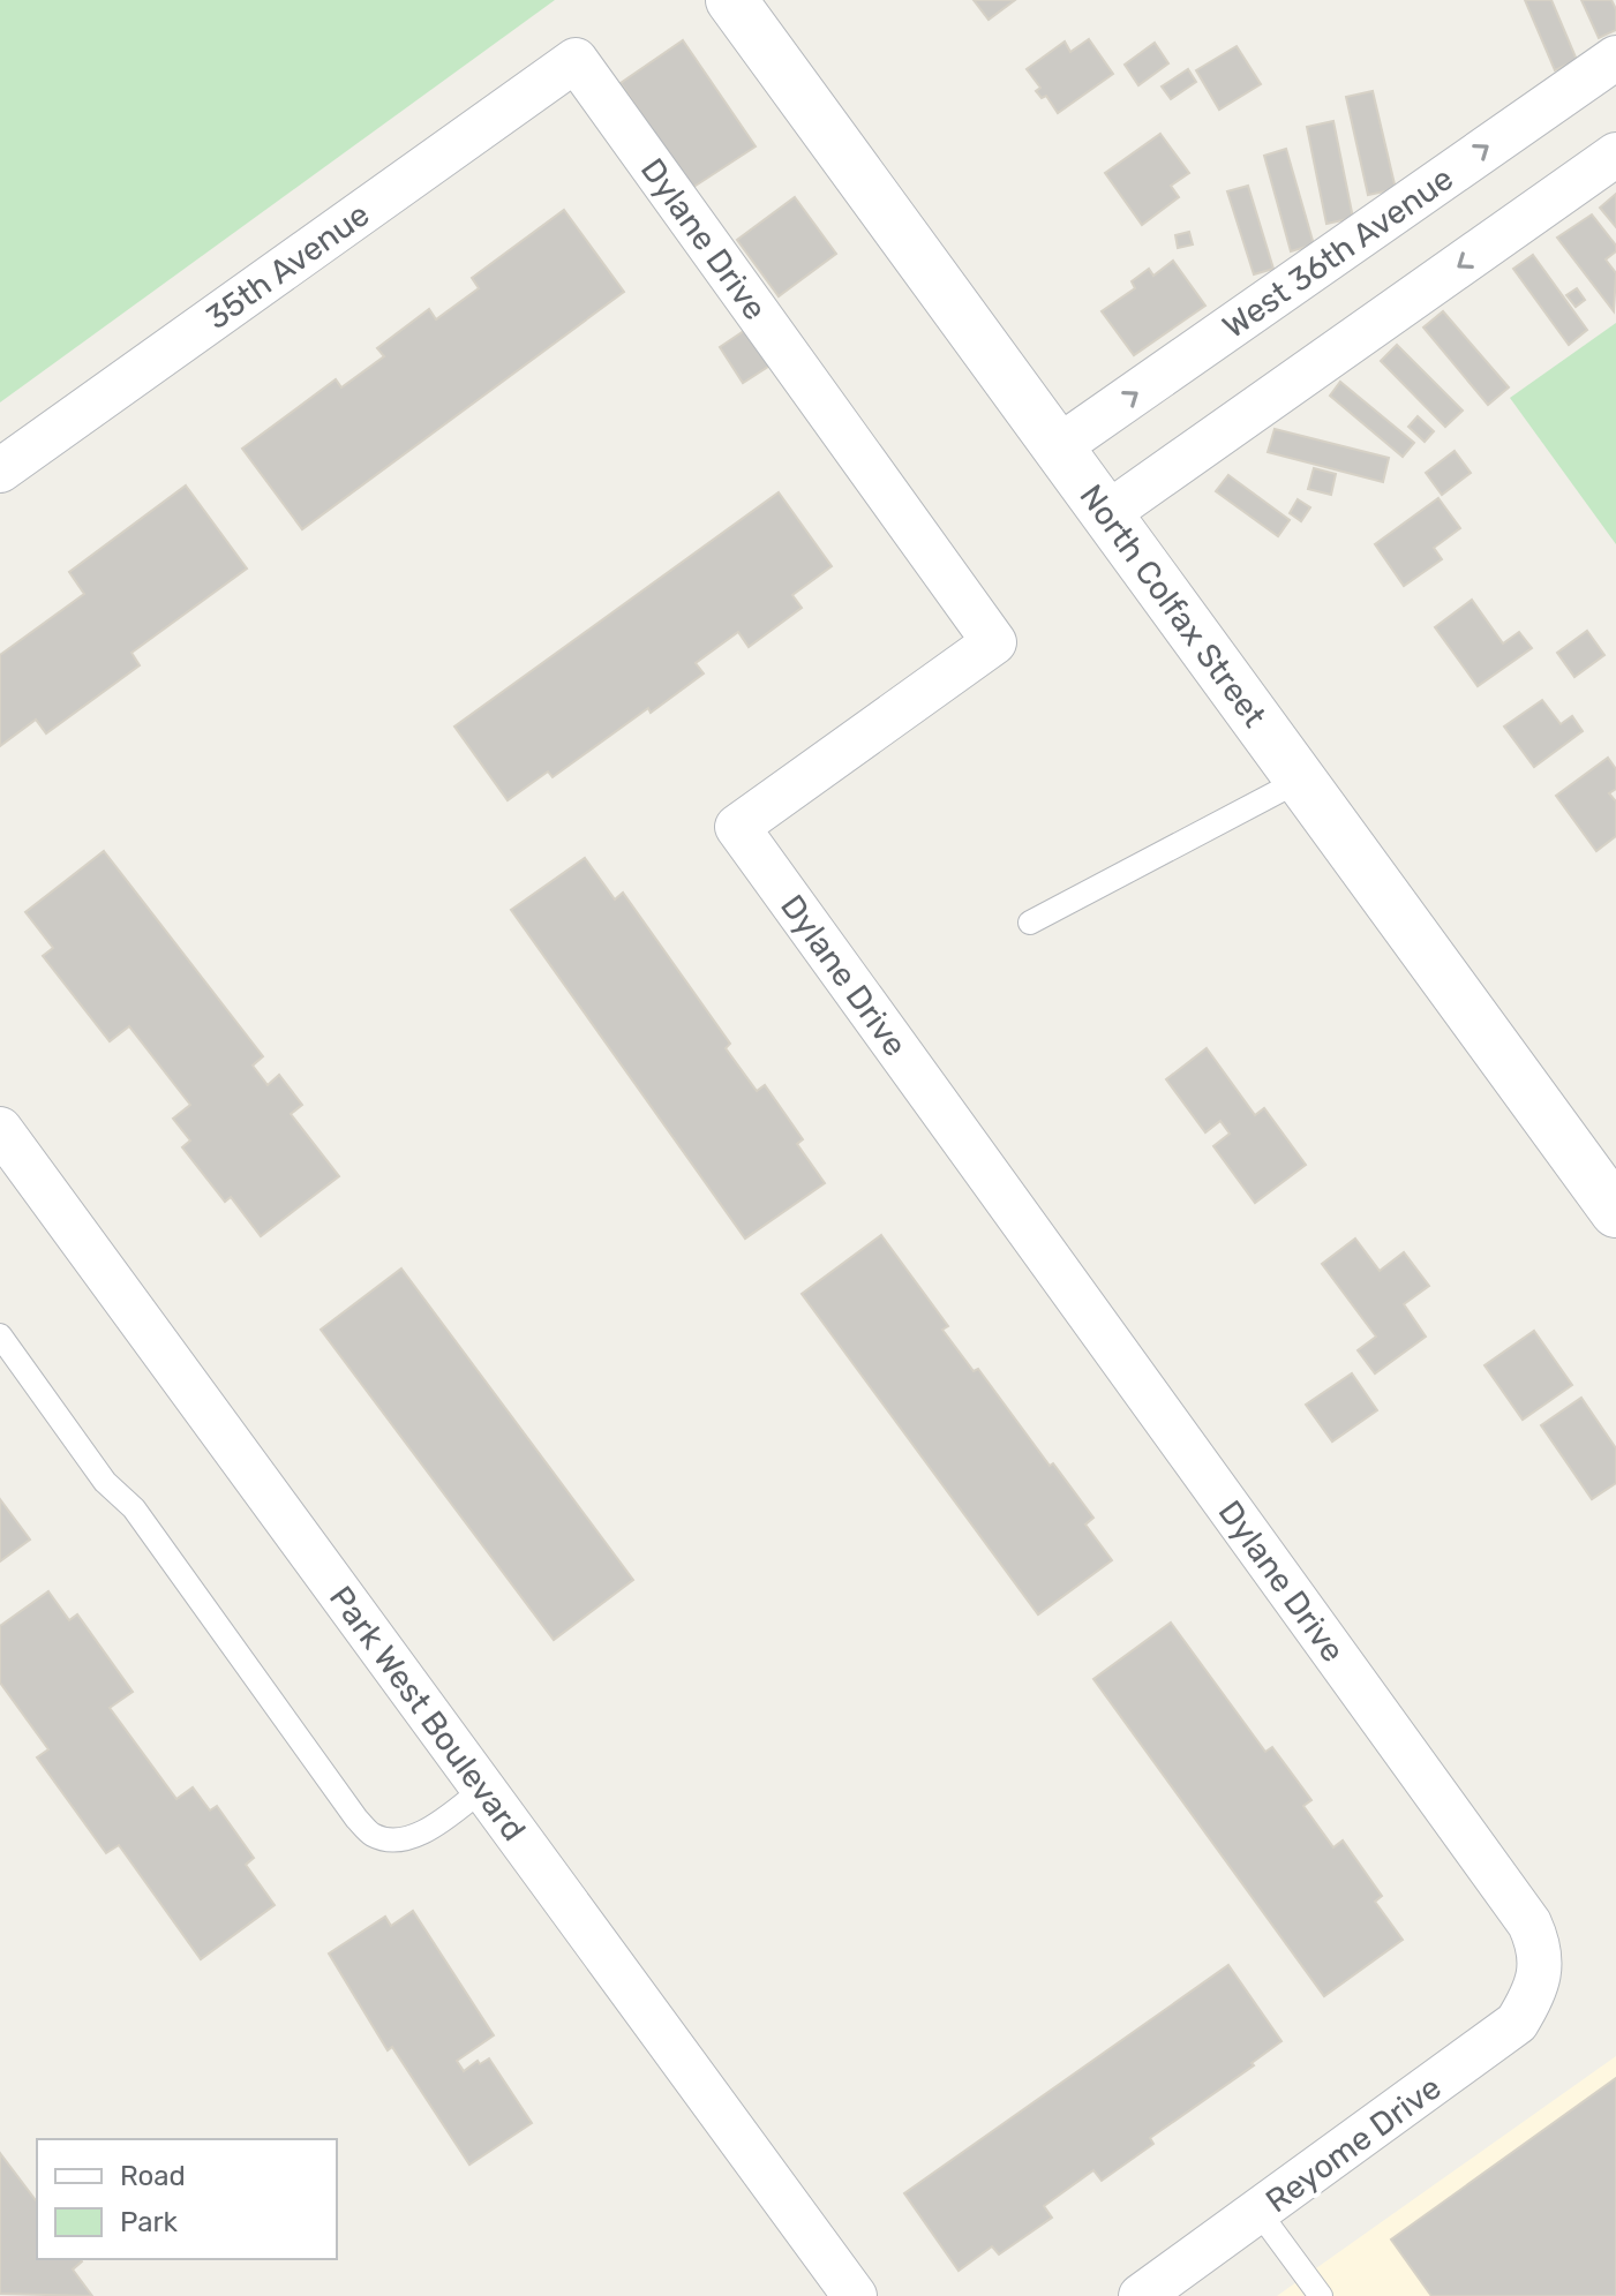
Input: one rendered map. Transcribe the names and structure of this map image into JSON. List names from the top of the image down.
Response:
{
  "streets": {
    "street": [
      "Dylane Drive",
      "West 36th Avenue",
      "35th Avenue",
      "North Colfax Street",
      "Park West Boulevard",
      "Reyome Drive"
    ]
  },
  "crossings": [
    ["Dylane Drive", "35th Avenue"],
    ["Dylane Drive", "Reyome Drive"],
    ["West 36th Avenue", "North Colfax Street"]
  ],
  "legend": ["Road", "Park"]
}
